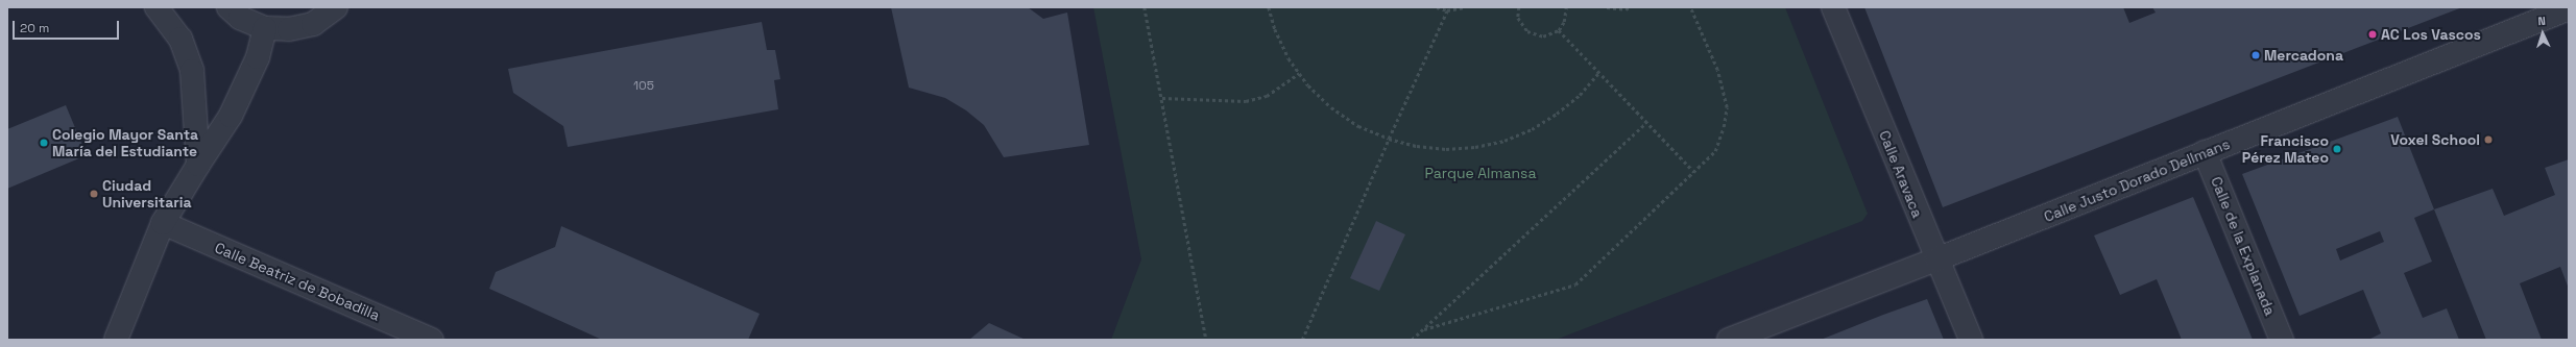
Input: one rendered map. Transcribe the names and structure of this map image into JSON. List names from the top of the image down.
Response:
{
  "streets": {
    "street": [
      "Calle Aravaca",
      "Calle Justo Dorado Dellmans",
      "Calle de la Explanada",
      "Calle Beatriz de Bobadilla"
    ]
  },
  "crossings": [
    ["Calle Aravaca", "Calle Justo Dorado Dellmans"],
    ["Calle Justo Dorado Dellmans", "Calle de la Explanada"]
  ],
  "parks": ["Parque Almansa"],
  "places": [
    "AC Los Vascos",
    "Mercadona",
    "Voxel School",
    "Colegio Mayor Santa María del Estudiante",
    "Francisco Pérez Mateo",
    "Ciudad Universitaria"
  ],
  "house_numbers": ["105"],
  "scale_bar": "20 m",
  "north": "top"
}
